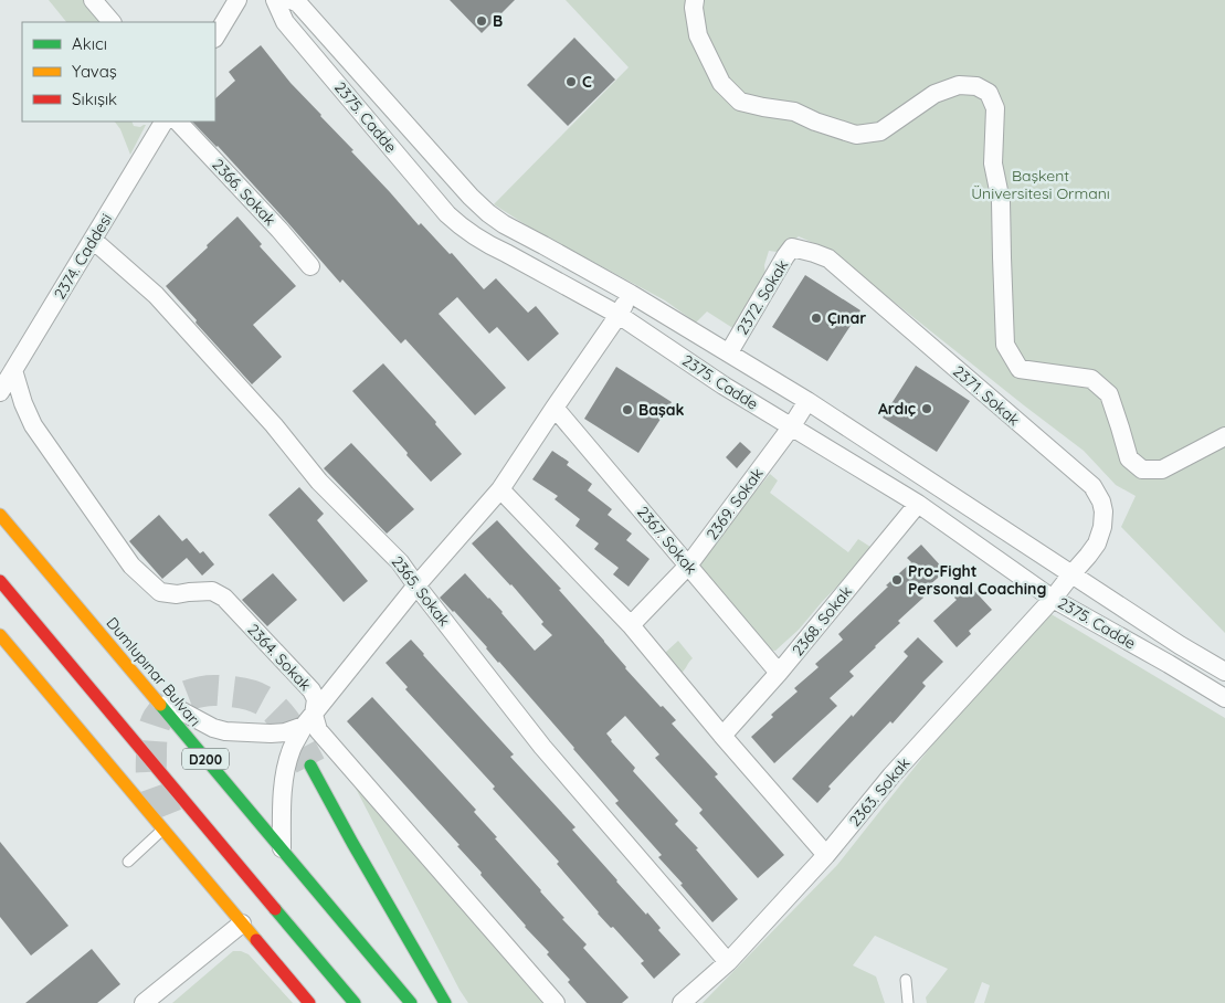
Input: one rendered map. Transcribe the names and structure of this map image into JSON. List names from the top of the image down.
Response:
{
  "streets": {
    "highway": ["Dumlupınar Bulvarı", "D200"],
    "street": [
      "2375. Cadde",
      "2366. Sokak",
      "2374. Caddesi",
      "2372. Sokak",
      "2371. Sokak",
      "2369. Sokak",
      "2367. Sokak",
      "2365. Sokak",
      "2368. Sokak",
      "2364. Sokak",
      "2363. Sokak"
    ]
  },
  "crossings": [
    ["2375. Cadde", "2372. Sokak"],
    ["2375. Cadde", "2371. Sokak"],
    ["2375. Cadde", "2369. Sokak"],
    ["2375. Cadde", "2368. Sokak"],
    ["2375. Cadde", "2363. Sokak"],
    ["2374. Caddesi", "2365. Sokak"],
    ["2374. Caddesi", "2364. Sokak"],
    ["2372. Sokak", "2371. Sokak"],
    ["2371. Sokak", "2363. Sokak"],
    ["2369. Sokak", "2367. Sokak"],
    ["2367. Sokak", "2368. Sokak"],
    ["2365. Sokak", "2363. Sokak"]
  ],
  "parks": ["Başkent Üniversitesi Ormanı"],
  "places": [
    "B",
    "C",
    "Çınar",
    "Ardıç",
    "Başak",
    "Pro-Fight Personal Coaching"
  ],
  "legend": ["Akıcı", "Yavaş", "Sıkışık"]
}
